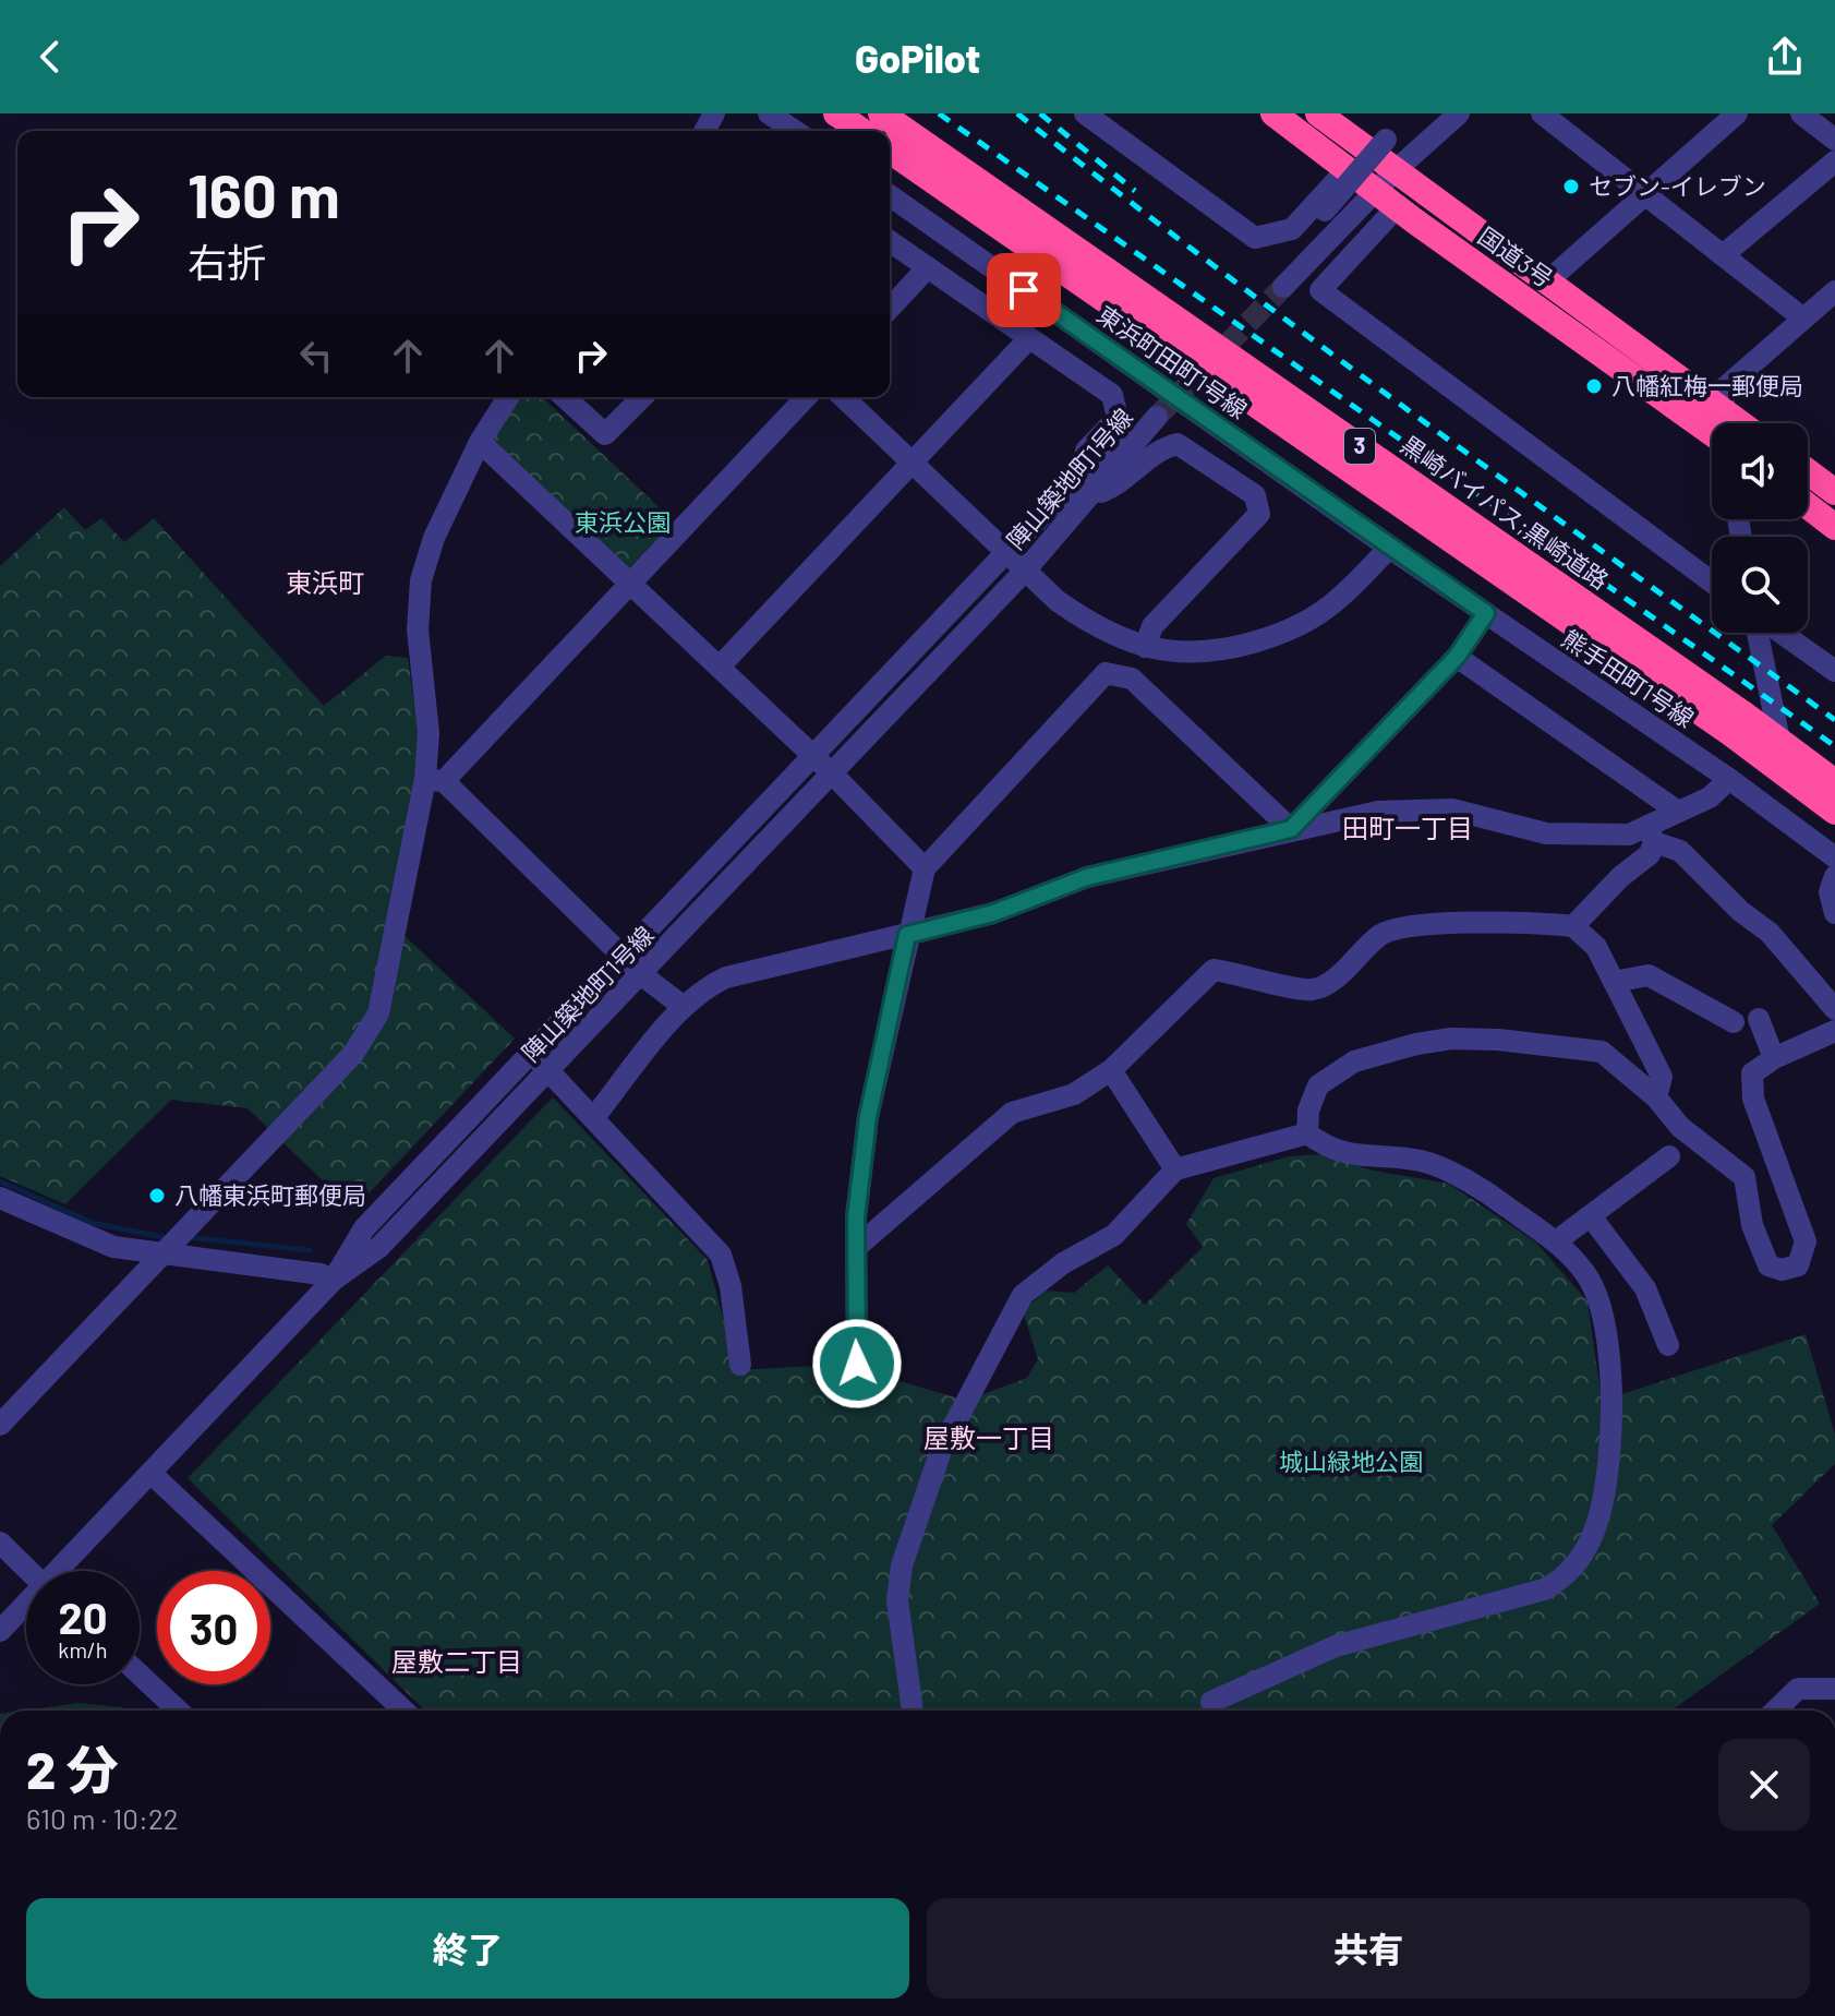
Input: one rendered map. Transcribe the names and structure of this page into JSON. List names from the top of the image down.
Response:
{
  "streets": {
    "highway": ["国道3号", "3", "黒崎バイパス;黒崎道路"],
    "street": ["東浜町田町1号線", "陣山築地町1号線", "熊手田町1号線"]
  },
  "crossings": [
    ["東浜町田町1号線", "熊手田町1号線"]
  ],
  "districts": [
    "東浜町",
    "田町一丁目",
    "屋敷一丁目",
    "屋敷二丁目"
  ],
  "parks": ["東浜公園", "城山緑地公園"],
  "places": ["セブン-イレブン", "八幡紅梅一郵便局", "八幡東浜町郵便局"],
  "page": {
    "header": "GoPilot",
    "turn": ["160 m", "右折"],
    "speed": "20 km/h",
    "limit": "30",
    "heading": ["2 分", "610 m · 10:22"],
    "buttons": ["終了", "共有"]
  }
}
